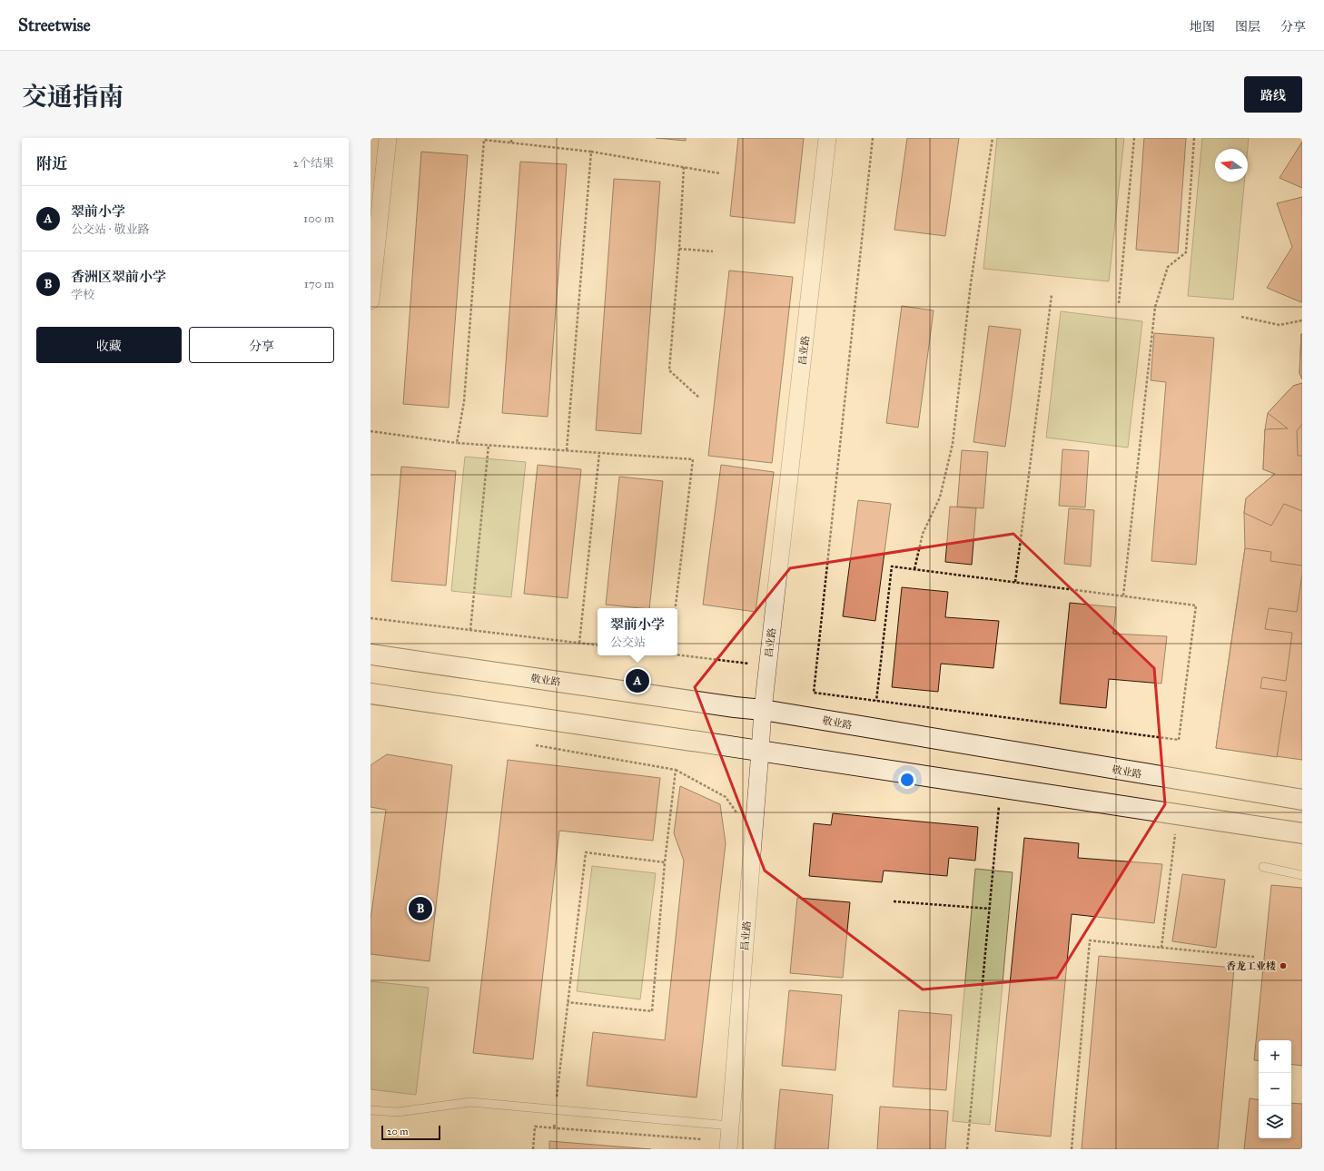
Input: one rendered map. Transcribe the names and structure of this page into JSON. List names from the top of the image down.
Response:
{
  "streets": {
    "main road": ["敬业路"],
    "street": ["昌业路"]
  },
  "crossings": [
    ["昌业路", "敬业路"]
  ],
  "places": ["香龙工业楼"],
  "scale_bar": "20 m",
  "north": "left",
  "page": {
    "header": "Streetwise",
    "nav": ["地图", "图层", "分享"],
    "title": "交通指南",
    "buttons": [
      "路线",
      ["收藏", "分享"]
    ],
    "heading": ["附近", "2个结果"],
    "list": [
      {
        "mark": "A",
        "name": "翠前小学",
        "note": "公交站 · 敬业路",
        "value": "100 m"
      },
      {
        "mark": "B",
        "name": "香洲区翠前小学",
        "note": "学校",
        "value": "170 m"
      }
    ],
    "popup": ["翠前小学", "公交站"],
    "pins": ["A", "B"],
    "map_buttons": ["+", "−"],
    "scale": "20 m"
  }
}
